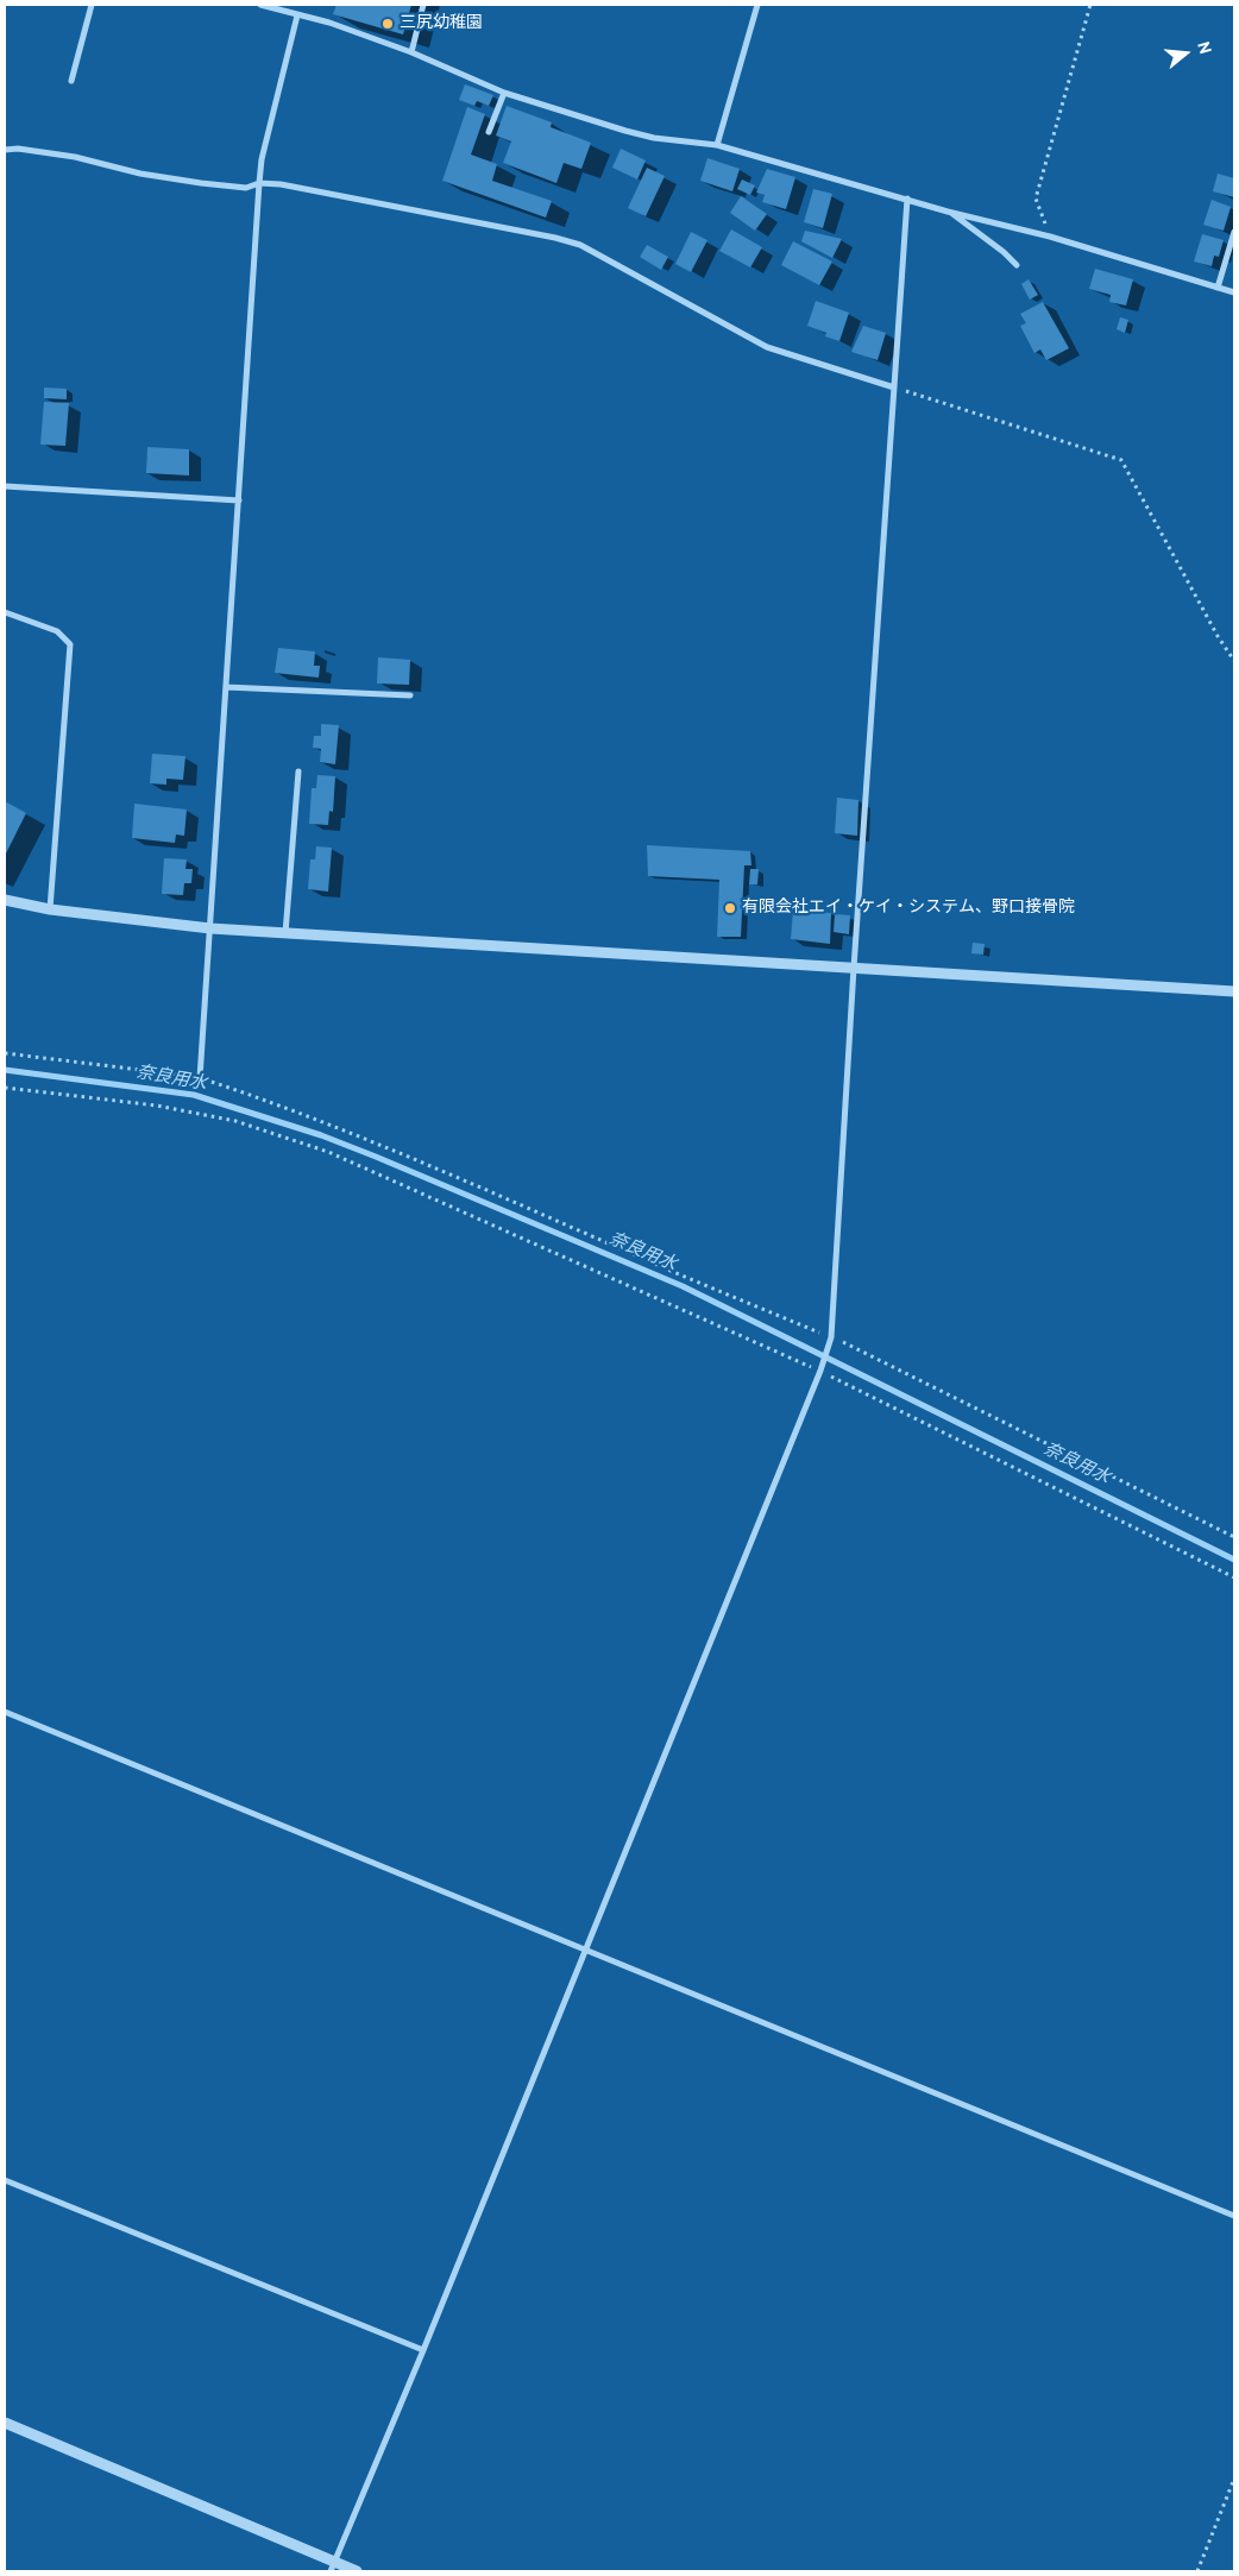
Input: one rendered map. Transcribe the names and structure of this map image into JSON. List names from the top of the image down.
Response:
{
  "water": ["奈良用水"],
  "places": ["三尻幼稚園", "有限会社エイ・ケイ・システム、野口接骨院"],
  "north": "right"
}
